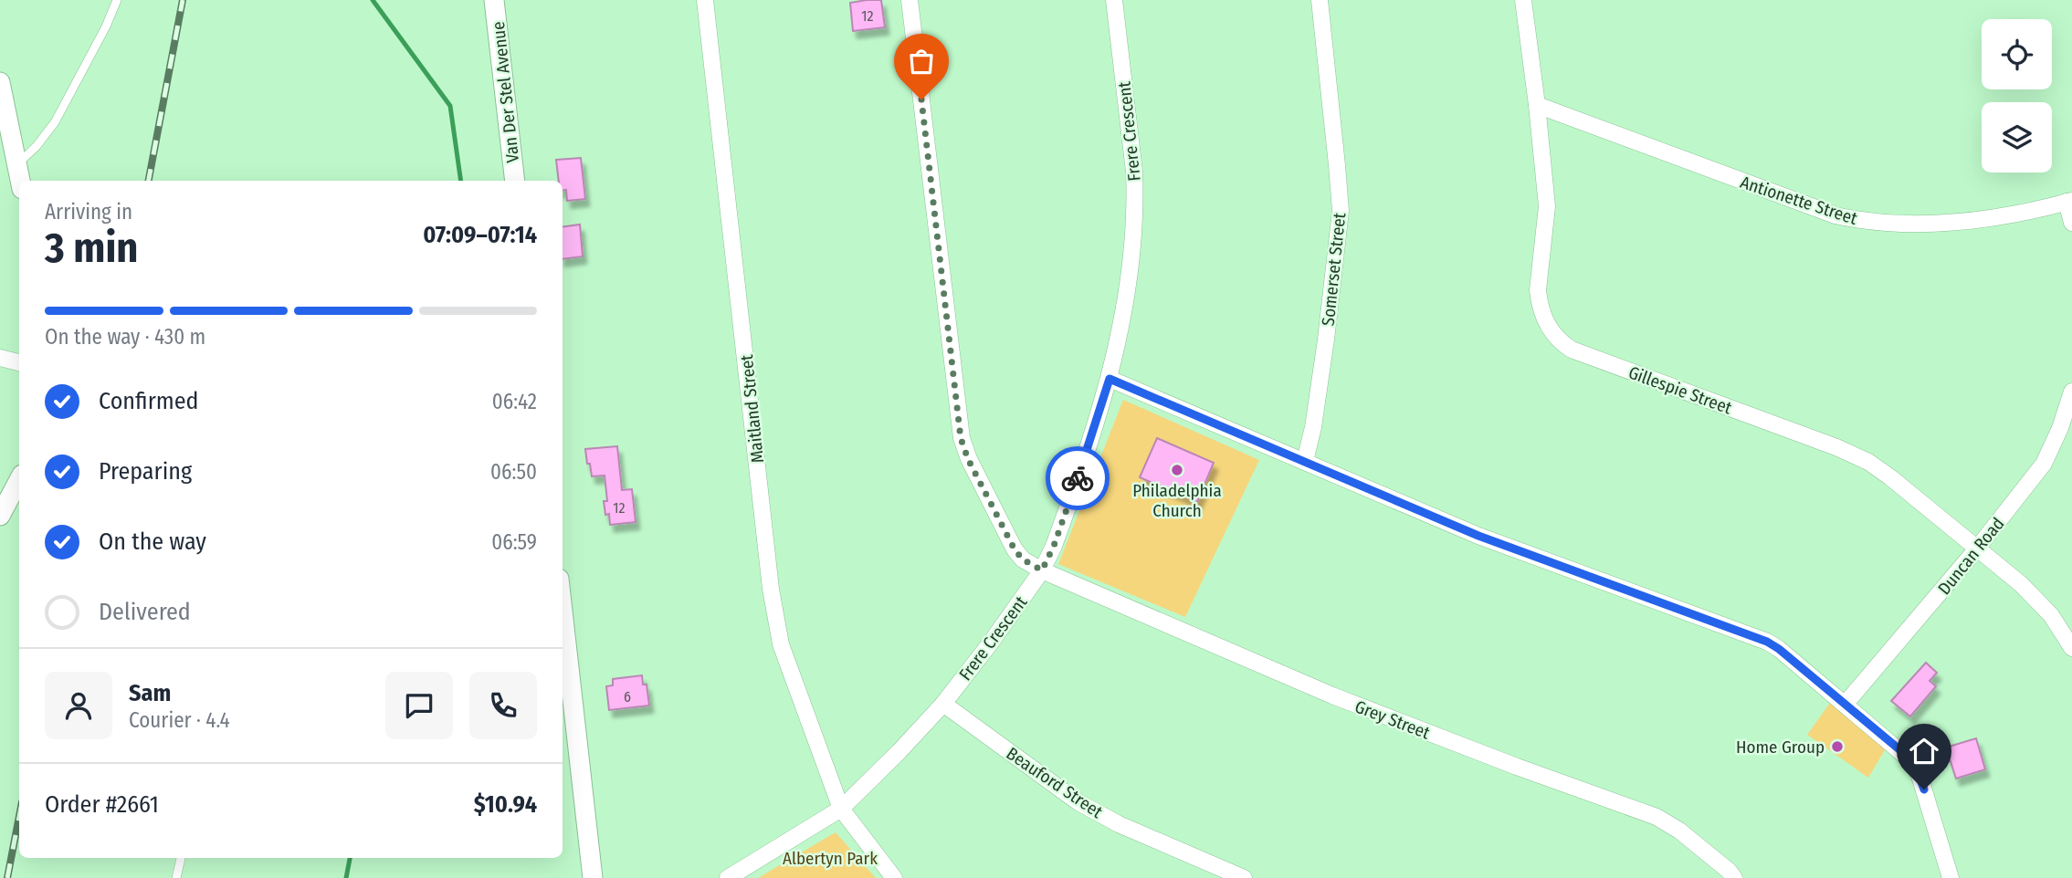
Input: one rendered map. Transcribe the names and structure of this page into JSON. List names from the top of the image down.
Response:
{
  "streets": {
    "street": [
      "Van Der Stel Avenue",
      "Frere Crescent",
      "Antionette Street",
      "Somerset Street",
      "Gillespie Street",
      "Maitland Street",
      "Duncan Road",
      "Grey Street",
      "Beauford Street"
    ]
  },
  "crossings": [
    ["Frere Crescent", "Maitland Street"],
    ["Frere Crescent", "Grey Street"],
    ["Frere Crescent", "Beauford Street"],
    ["Antionette Street", "Gillespie Street"],
    ["Gillespie Street", "Duncan Road"]
  ],
  "parks": ["Albertyn Park"],
  "places": ["Philadelphia Church", "Home Group"],
  "house_numbers": ["12", "12", "6"],
  "page": {
    "heading": ["3 min", "Arriving in", "07:09–07:14"],
    "panel": [
      "Sam",
      "Courier · 4.4",
      "Order #2661",
      "$10.94"
    ],
    "bar": "On the way · 430 m",
    "list": [
      ["Confirmed", "06:42"],
      ["Preparing", "06:50"],
      ["On the way", "06:59"],
      "Delivered"
    ]
  }
}
